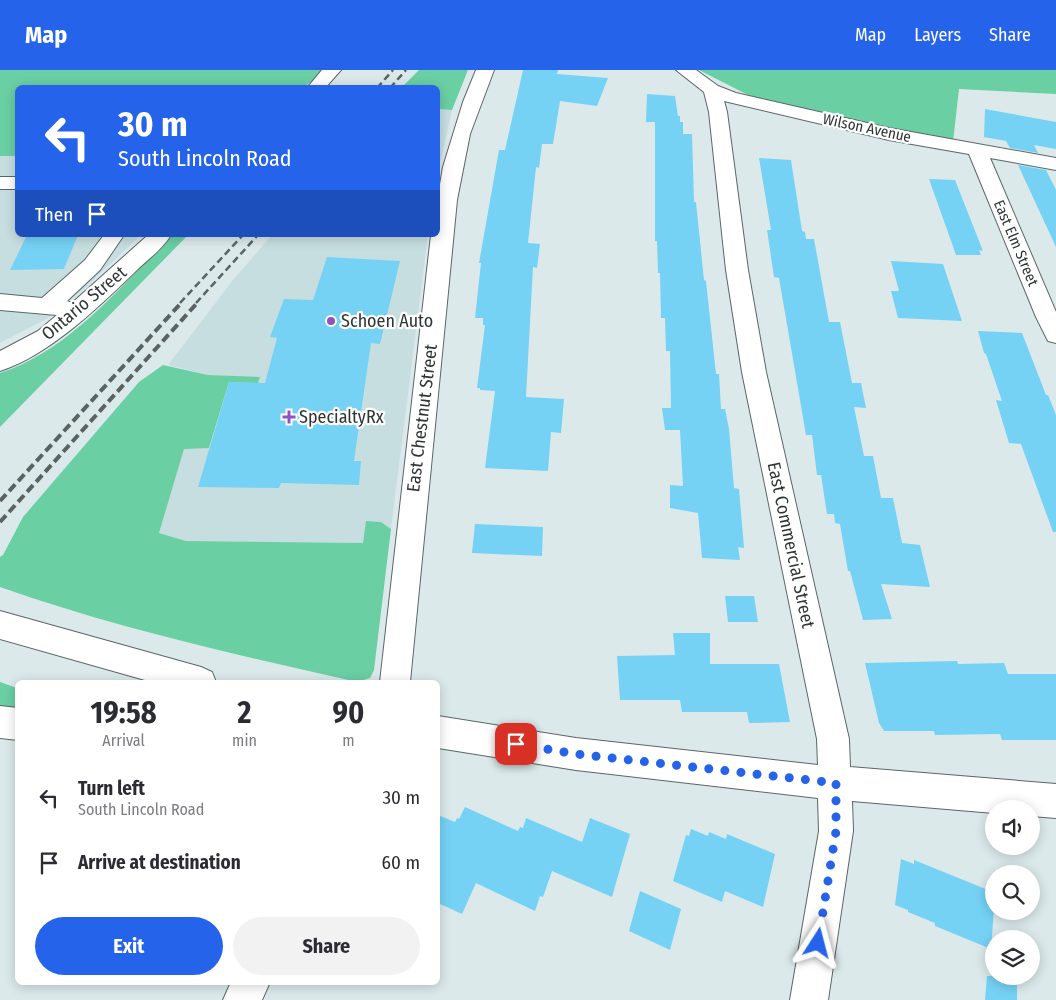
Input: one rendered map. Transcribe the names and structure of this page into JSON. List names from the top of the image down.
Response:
{
  "streets": {
    "street": [
      "Wilson Avenue",
      "East Elm Street",
      "Ontario Street",
      "East Chestnut Street",
      "East Commercial Street"
    ]
  },
  "crossings": [
    ["Wilson Avenue", "East Elm Street"],
    ["Wilson Avenue", "East Commercial Street"]
  ],
  "places": {
    "other": ["Schoen Auto"],
    "health": ["SpecialtyRx"]
  },
  "page": {
    "header": "Map",
    "nav": ["Map", "Layers", "Share"],
    "turn": ["30 m", "South Lincoln Road"],
    "then": "Then",
    "eta": [
      "19:58",
      "Arrival",
      "2",
      "min",
      "90",
      "m"
    ],
    "list": [
      {
        "name": "Turn left",
        "note": "South Lincoln Road",
        "value": "30 m"
      },
      {
        "name": "Arrive at destination",
        "value": "60 m"
      }
    ],
    "buttons": ["Exit", "Share"]
  }
}
